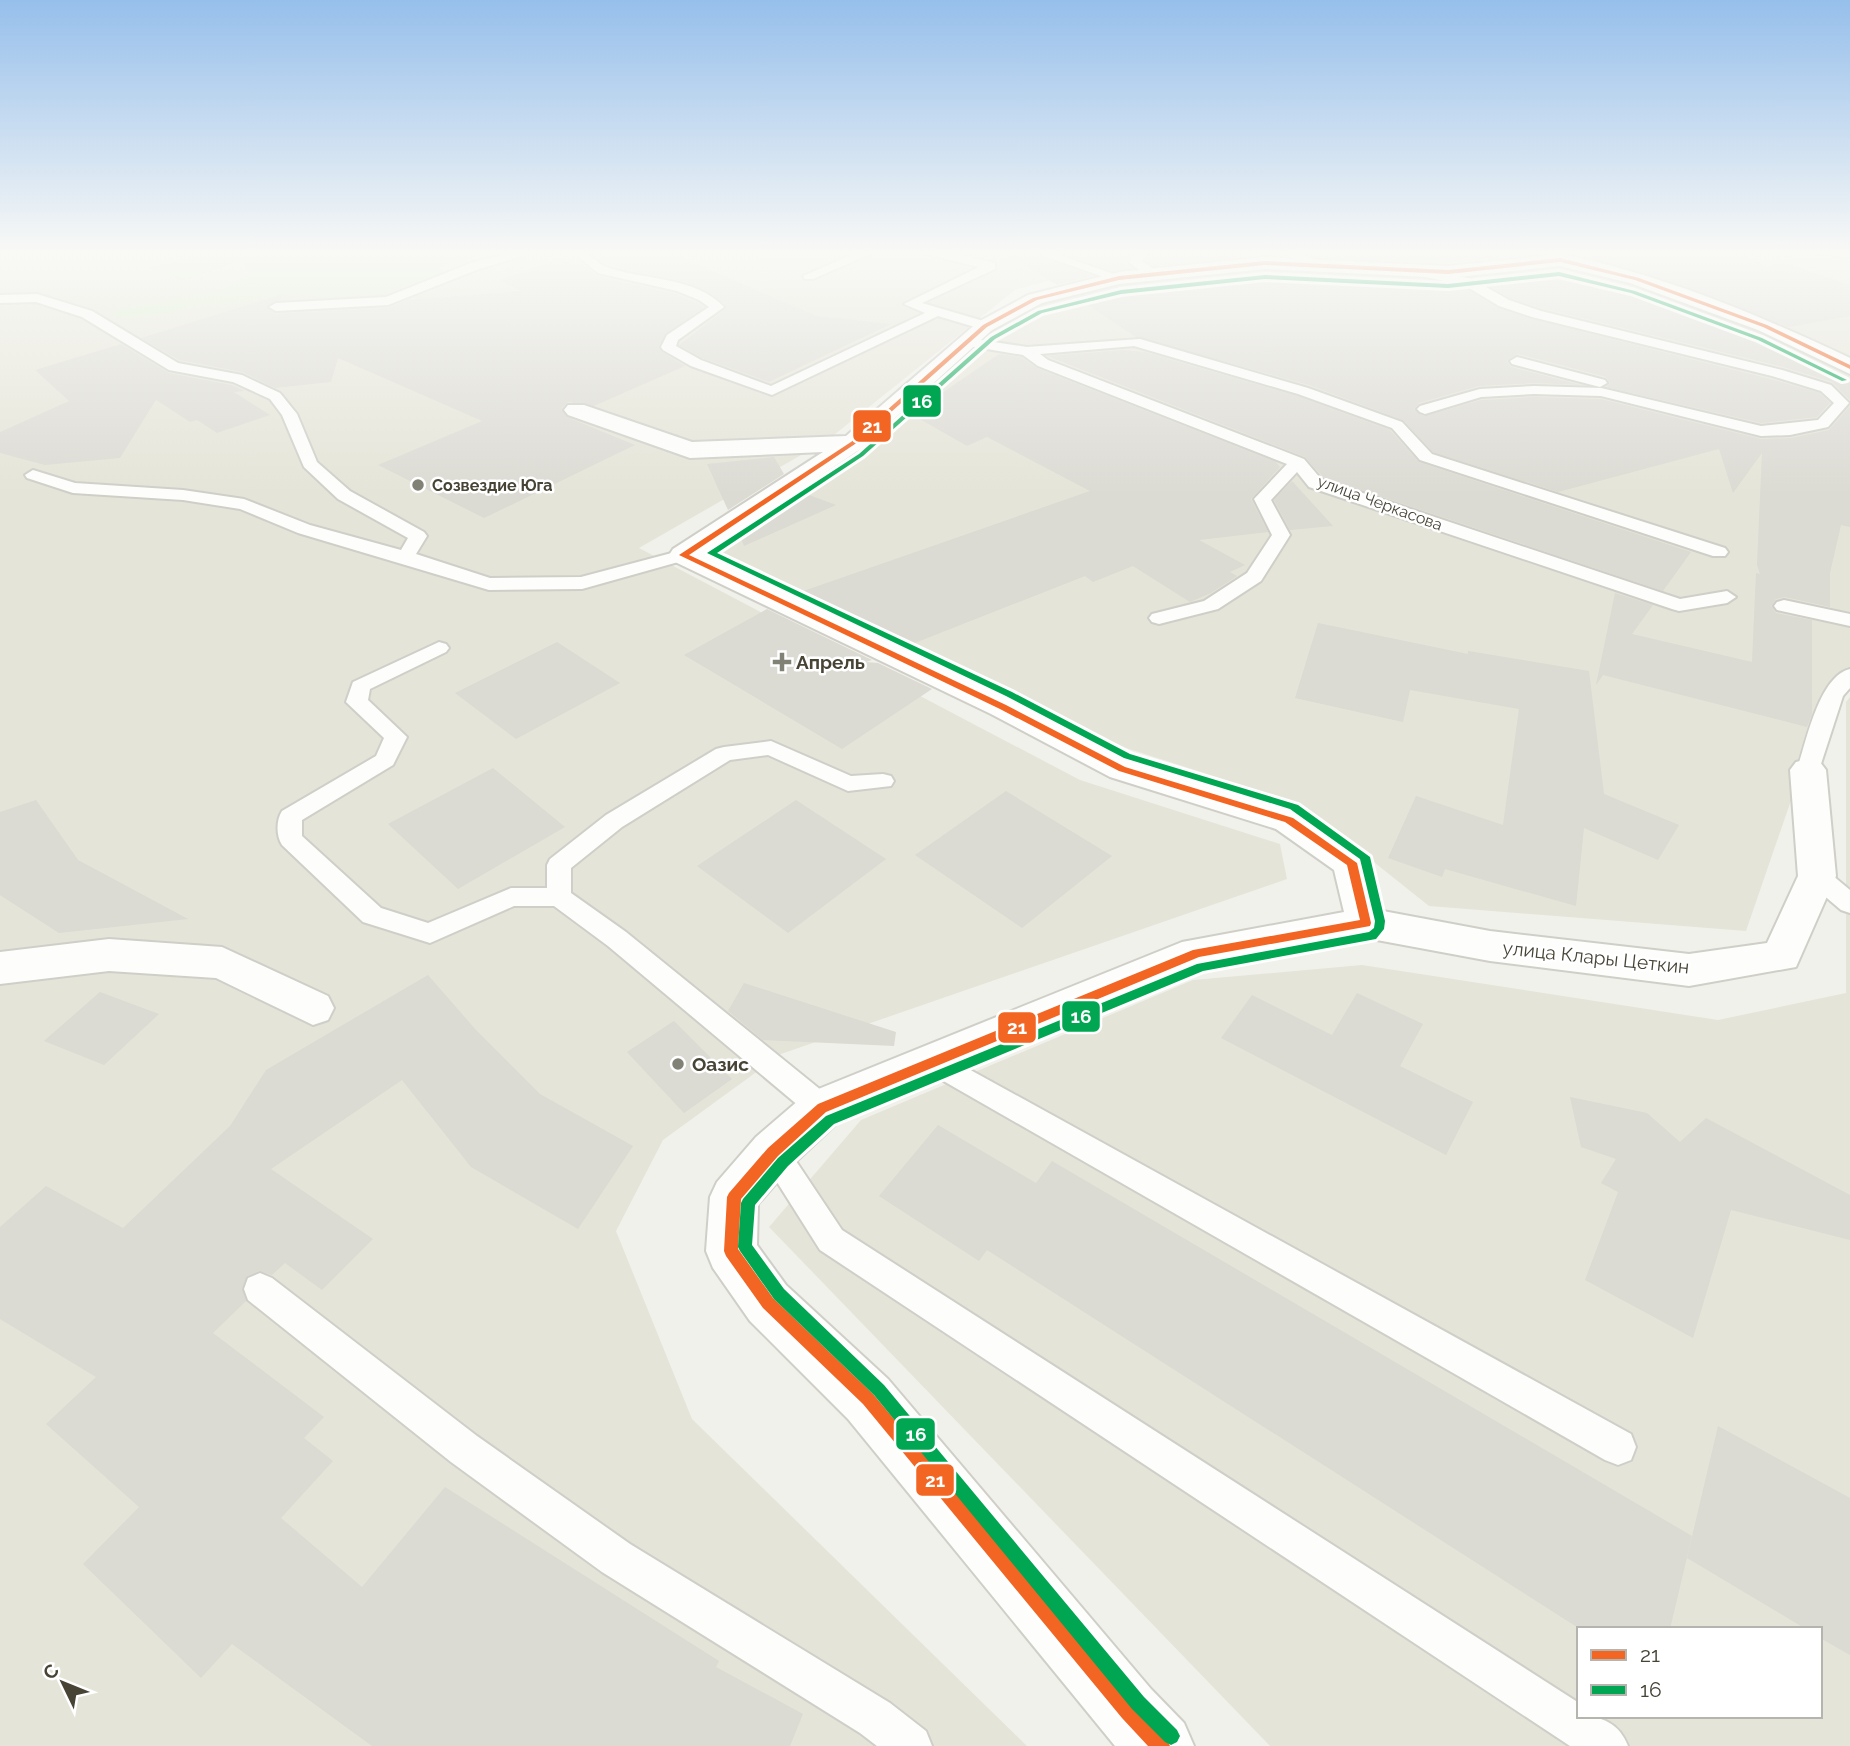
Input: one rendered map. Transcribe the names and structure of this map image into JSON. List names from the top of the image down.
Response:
{
  "streets": {
    "street": ["улица Клары Цеткин"],
    "lane": ["улица Черкасова"]
  },
  "places": {
    "other": ["Созвездие Юга", "Оазис"],
    "health": ["Апрель"]
  },
  "lines": ["transit line 21", "transit line 16"],
  "legend": ["21", "16"],
  "north": "top left"
}
